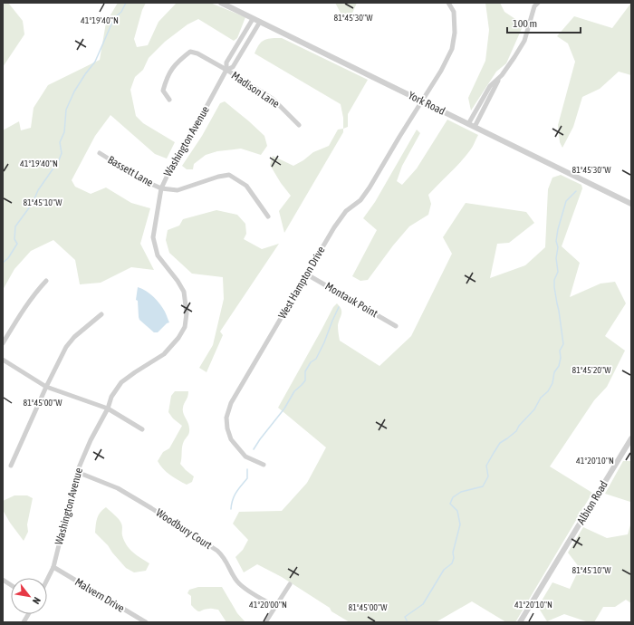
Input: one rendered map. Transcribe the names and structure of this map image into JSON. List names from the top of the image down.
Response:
{
  "streets": {
    "street": [
      "Madison Lane",
      "York Road",
      "Washington Avenue",
      "Bassett Lane",
      "West Hampton Drive",
      "Montauk Point",
      "Albion Road",
      "Woodbury Court",
      "Malvern Drive"
    ]
  },
  "crossings": [
    ["Madison Lane", "Washington Avenue"],
    ["York Road", "Washington Avenue"],
    ["York Road", "West Hampton Drive"],
    ["Washington Avenue", "Bassett Lane"],
    ["Washington Avenue", "Woodbury Court"],
    ["Washington Avenue", "Malvern Drive"],
    ["West Hampton Drive", "Montauk Point"]
  ],
  "scale_bar": "100 m",
  "north": "bottom right",
  "coordinates": [
    "81°45'30\"W",
    "41°19'40\"N",
    "81°45'10\"W",
    "81°45'20\"W",
    "81°45'00\"W",
    "41°20'10\"N",
    "41°20'00\"N"
  ]
}
